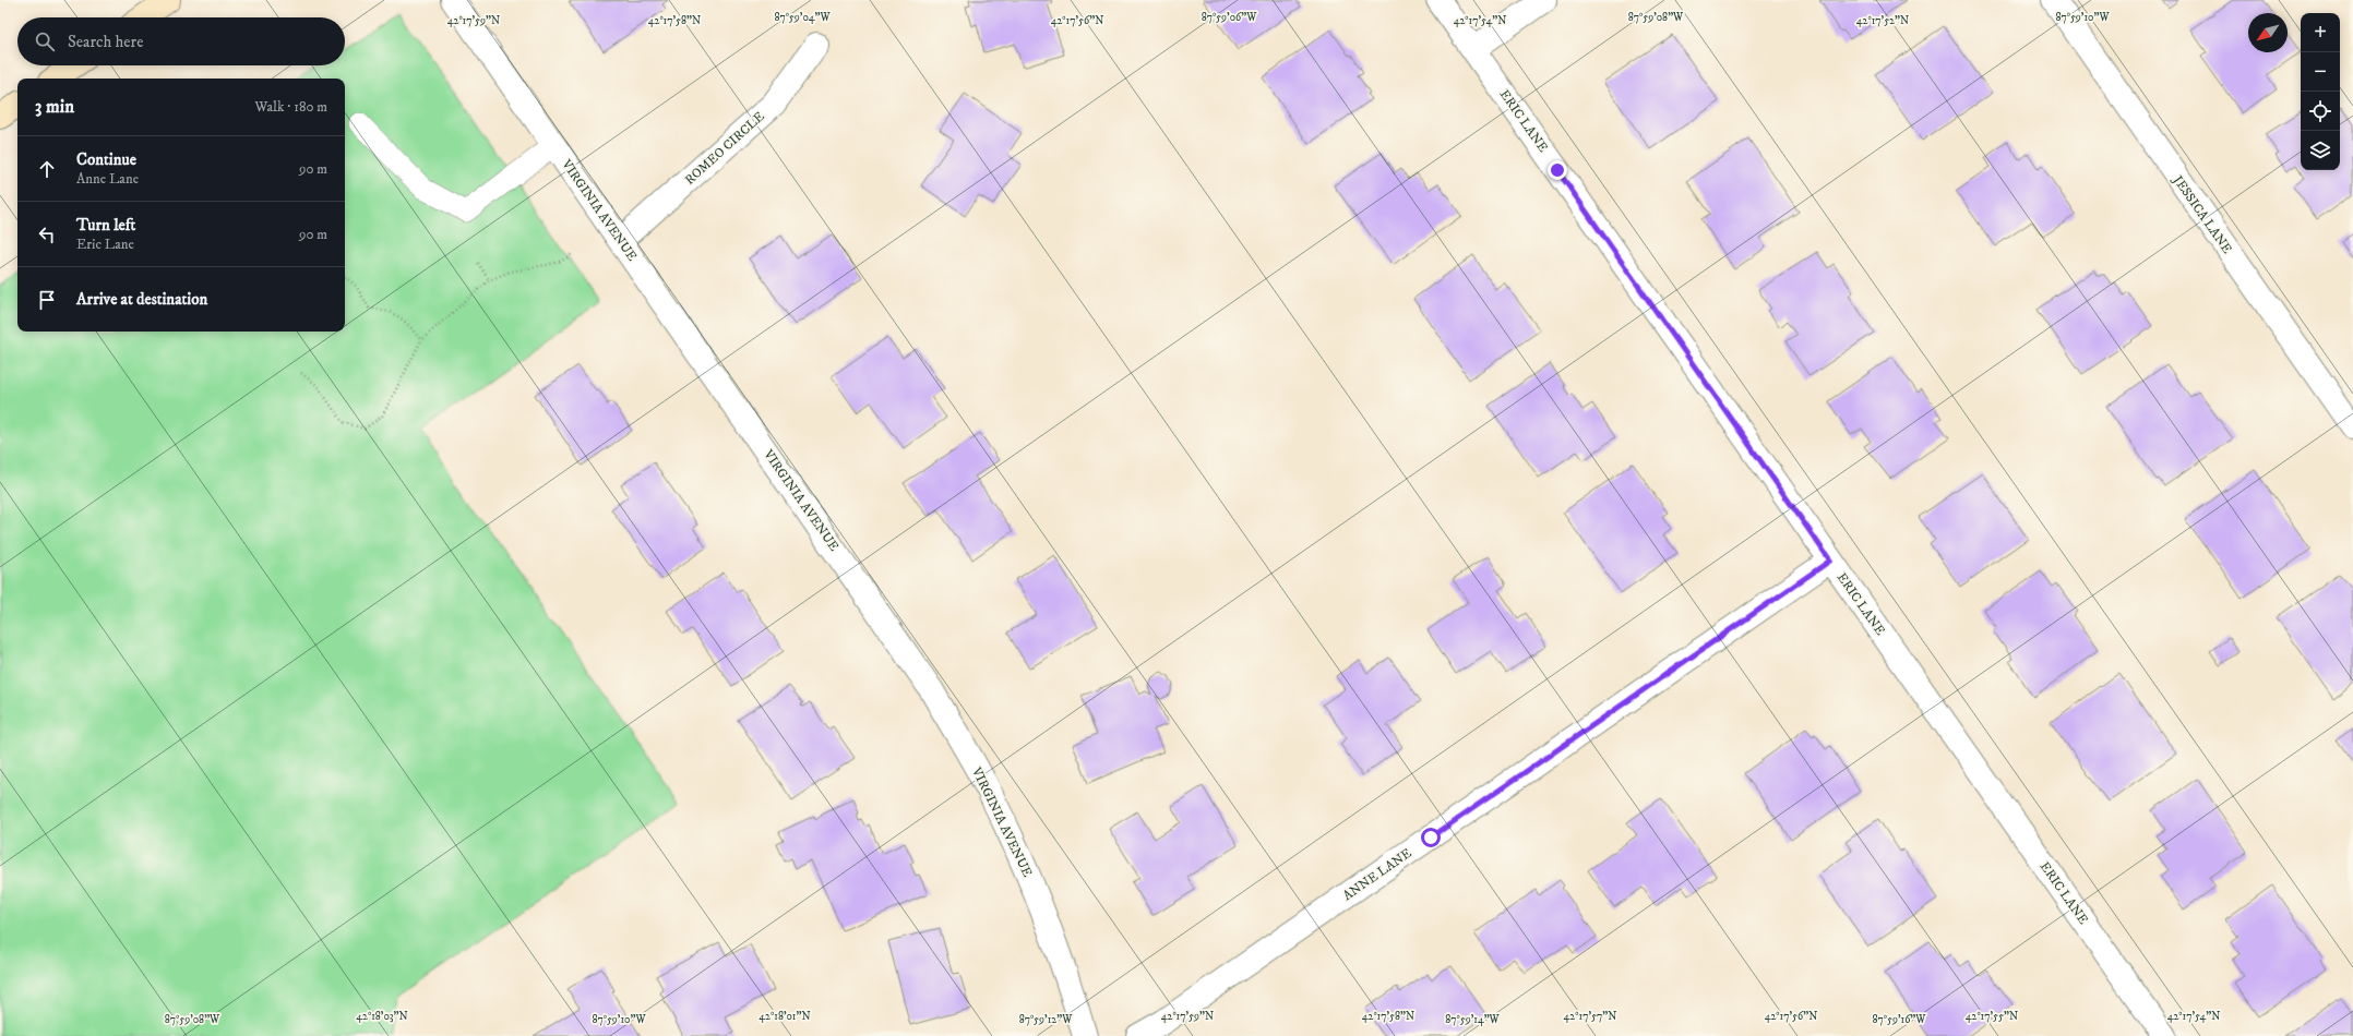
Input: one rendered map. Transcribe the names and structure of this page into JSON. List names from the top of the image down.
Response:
{
  "streets": {
    "street": [
      "ERIC LANE",
      "ROMEO CIRCLE",
      "VIRGINIA AVENUE",
      "JESSICA LANE",
      "ANNE LANE"
    ]
  },
  "crossings": [
    ["ERIC LANE", "ANNE LANE"],
    ["ROMEO CIRCLE", "VIRGINIA AVENUE"]
  ],
  "north": "bottom left",
  "page": {
    "map_buttons": ["+", "−"],
    "search": "Search here",
    "heading": ["3 min", "Walk · 180 m"],
    "list": [
      ["Continue", "Anne Lane", "90 m"],
      ["Turn left", "Eric Lane", "90 m"],
      "Arrive at destination"
    ]
  },
  "coordinates": [
    "87°59'08\"W",
    "87°59'10\"W",
    "87°59'04\"W",
    "87°59'06\"W",
    "42°17'58\"N",
    "42°17'59\"N",
    "42°17'56\"N",
    "42°17'54\"N",
    "42°17'52\"N",
    "42°18'03\"N",
    "42°18'01\"N",
    "42°17'57\"N",
    "42°17'55\"N",
    "87°59'12\"W",
    "87°59'14\"W",
    "87°59'16\"W"
  ]
}
